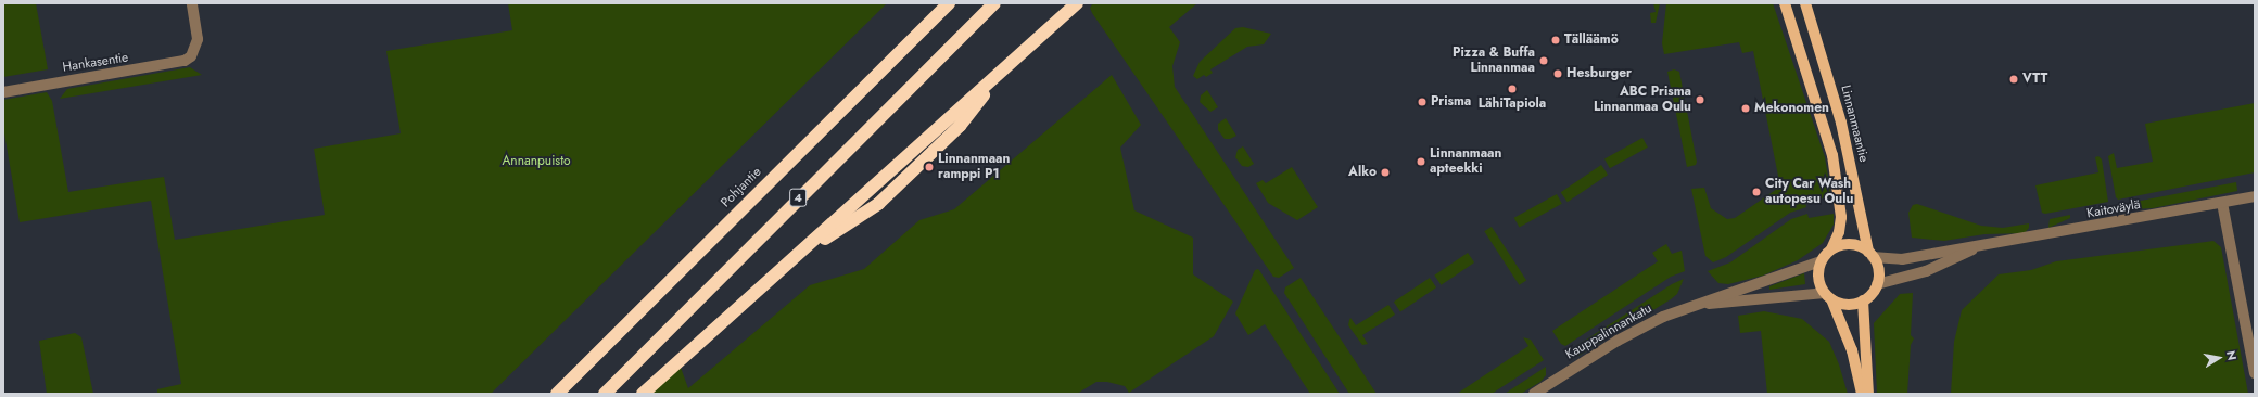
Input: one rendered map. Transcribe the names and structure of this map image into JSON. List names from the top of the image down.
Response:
{
  "streets": {
    "highway": ["Pohjantie", "4"],
    "main road": ["Linnanmaantie"],
    "street": ["Hankasentie", "Kaitoväylä", "Kauppalinnankatu"]
  },
  "crossings": [
    ["Linnanmaantie", "Kaitoväylä"],
    ["Linnanmaantie", "Kauppalinnankatu"],
    ["Kaitoväylä", "Kauppalinnankatu"]
  ],
  "parks": ["Annanpuisto"],
  "places": [
    "Tälläämö",
    "Pizza & Buffa Linnanmaa",
    "Hesburger",
    "VTT",
    "LähiTapiola",
    "ABC Prisma Linnanmaa Oulu",
    "Prisma",
    "Mekonomen",
    "Linnanmaan apteekki",
    "Linnanmaan ramppi P1",
    "Alko",
    "City Car Wash autopesu Oulu"
  ],
  "north": "right"
}
